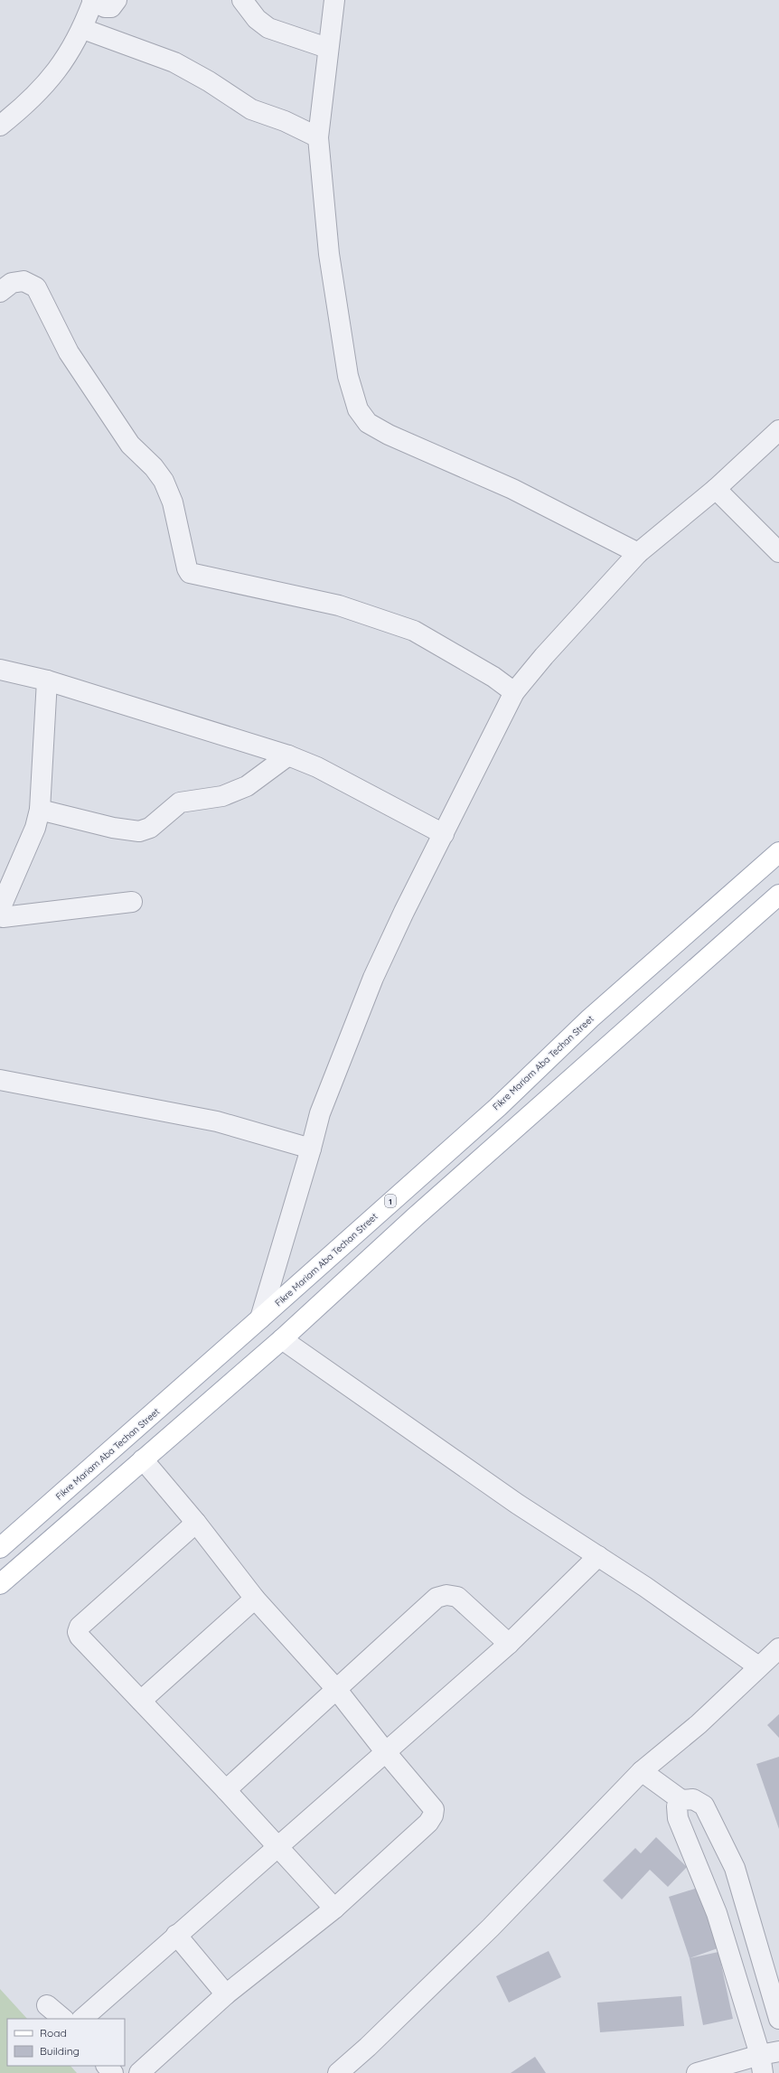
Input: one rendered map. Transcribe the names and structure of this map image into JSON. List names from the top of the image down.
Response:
{
  "streets": {
    "main road": ["Fikre Mariam Aba Techan Street", "1"]
  },
  "legend": ["Road", "Building"]
}
